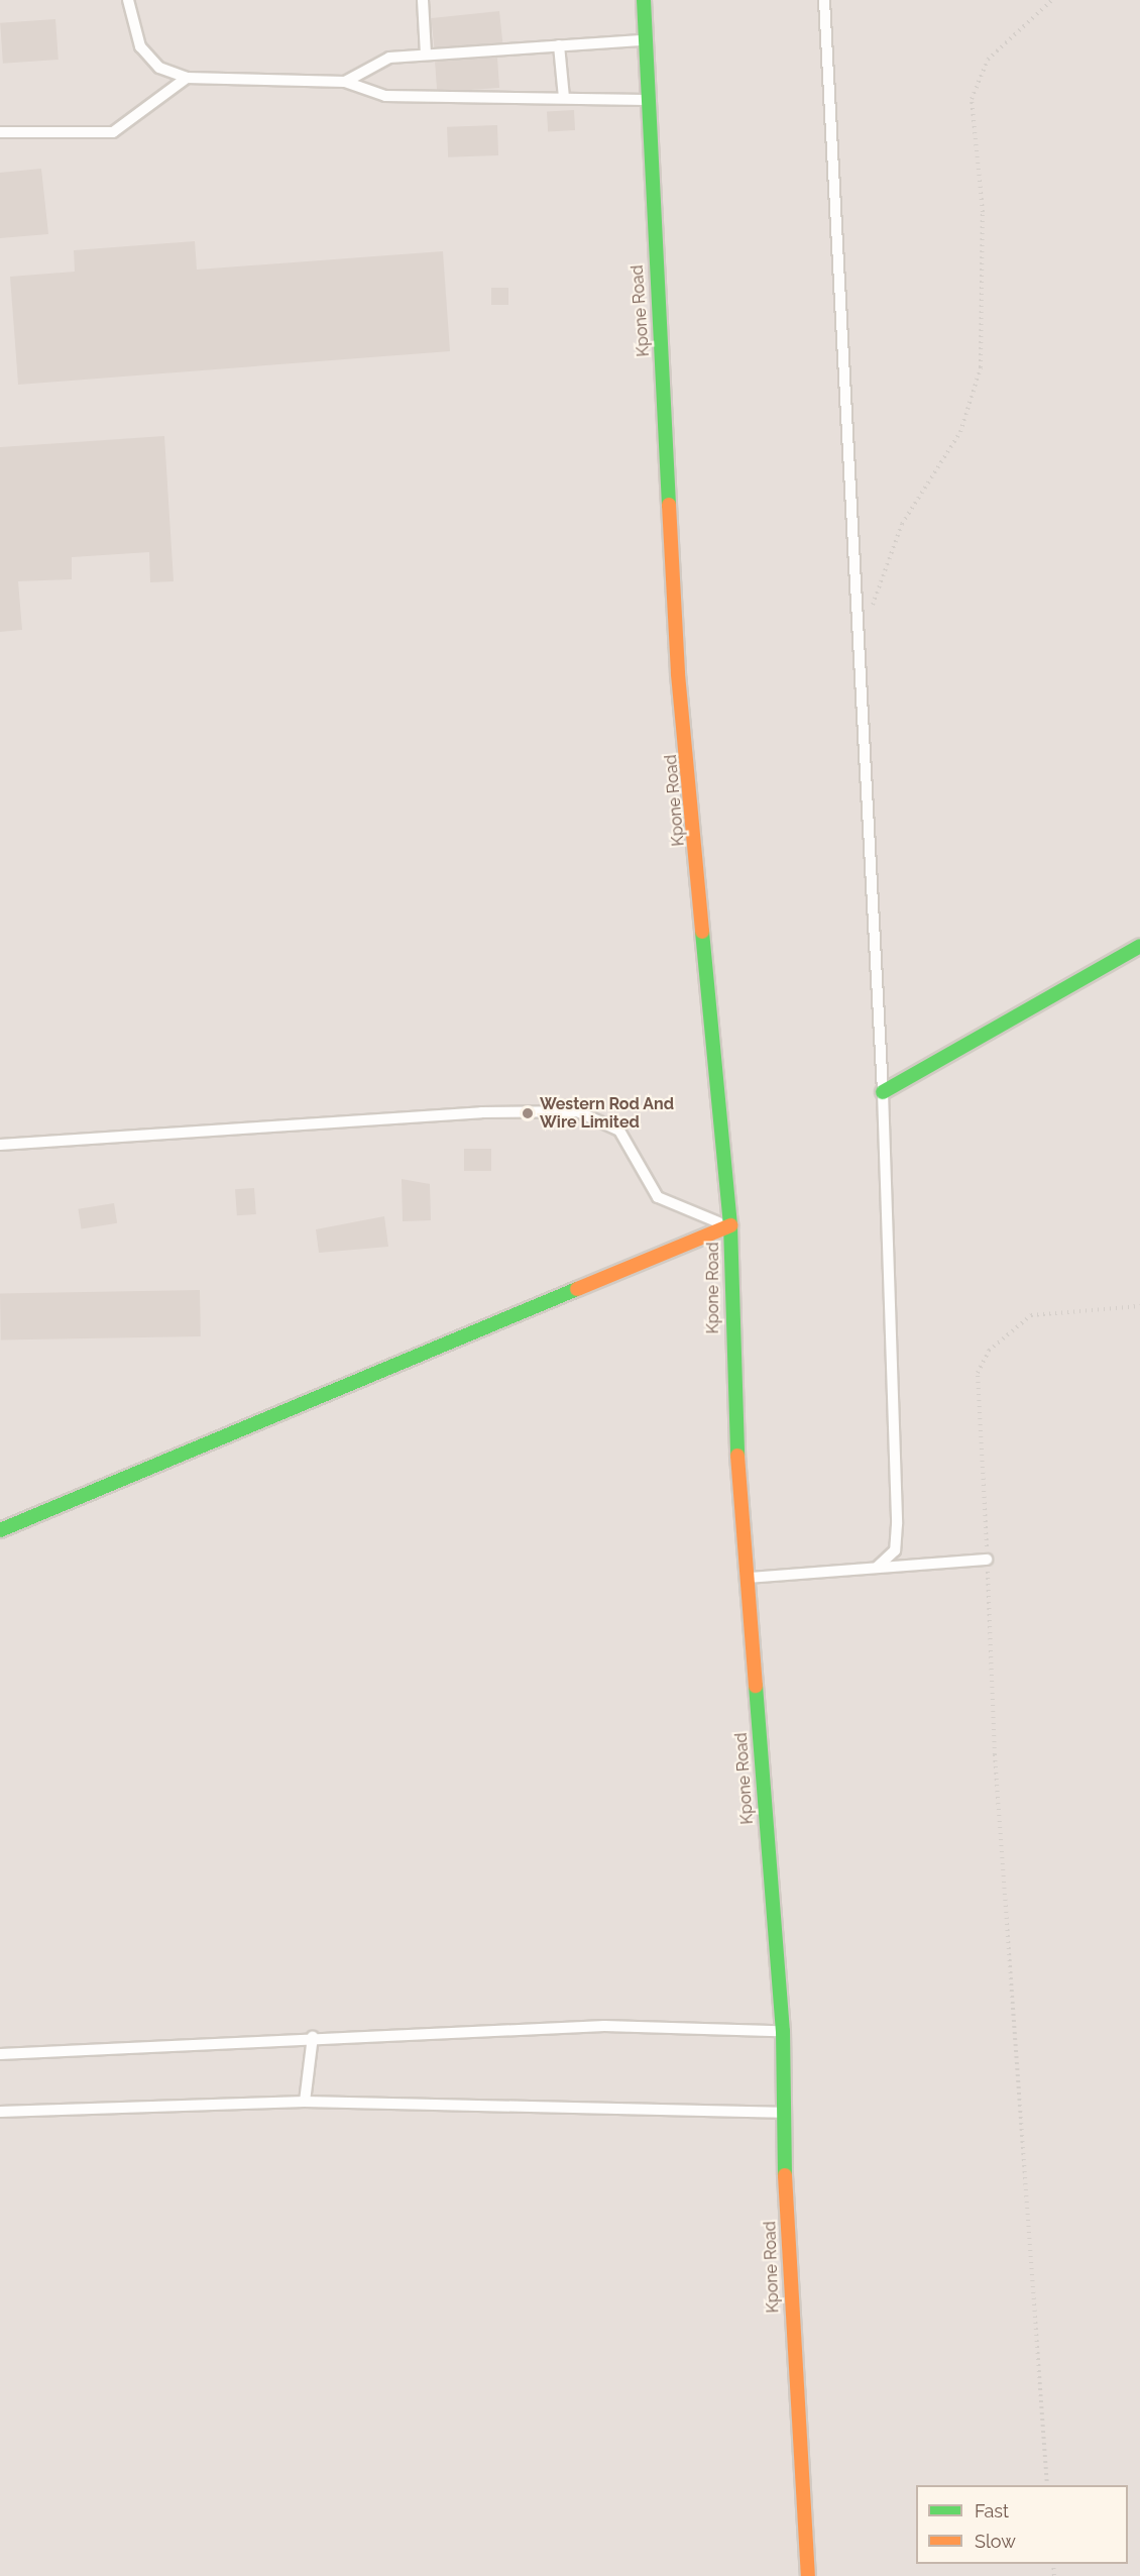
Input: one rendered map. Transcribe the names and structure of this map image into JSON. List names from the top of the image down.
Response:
{
  "streets": {
    "main road": ["Kpone Road"]
  },
  "places": ["Western Rod And Wire Limited"],
  "legend": ["Fast", "Slow"]
}
